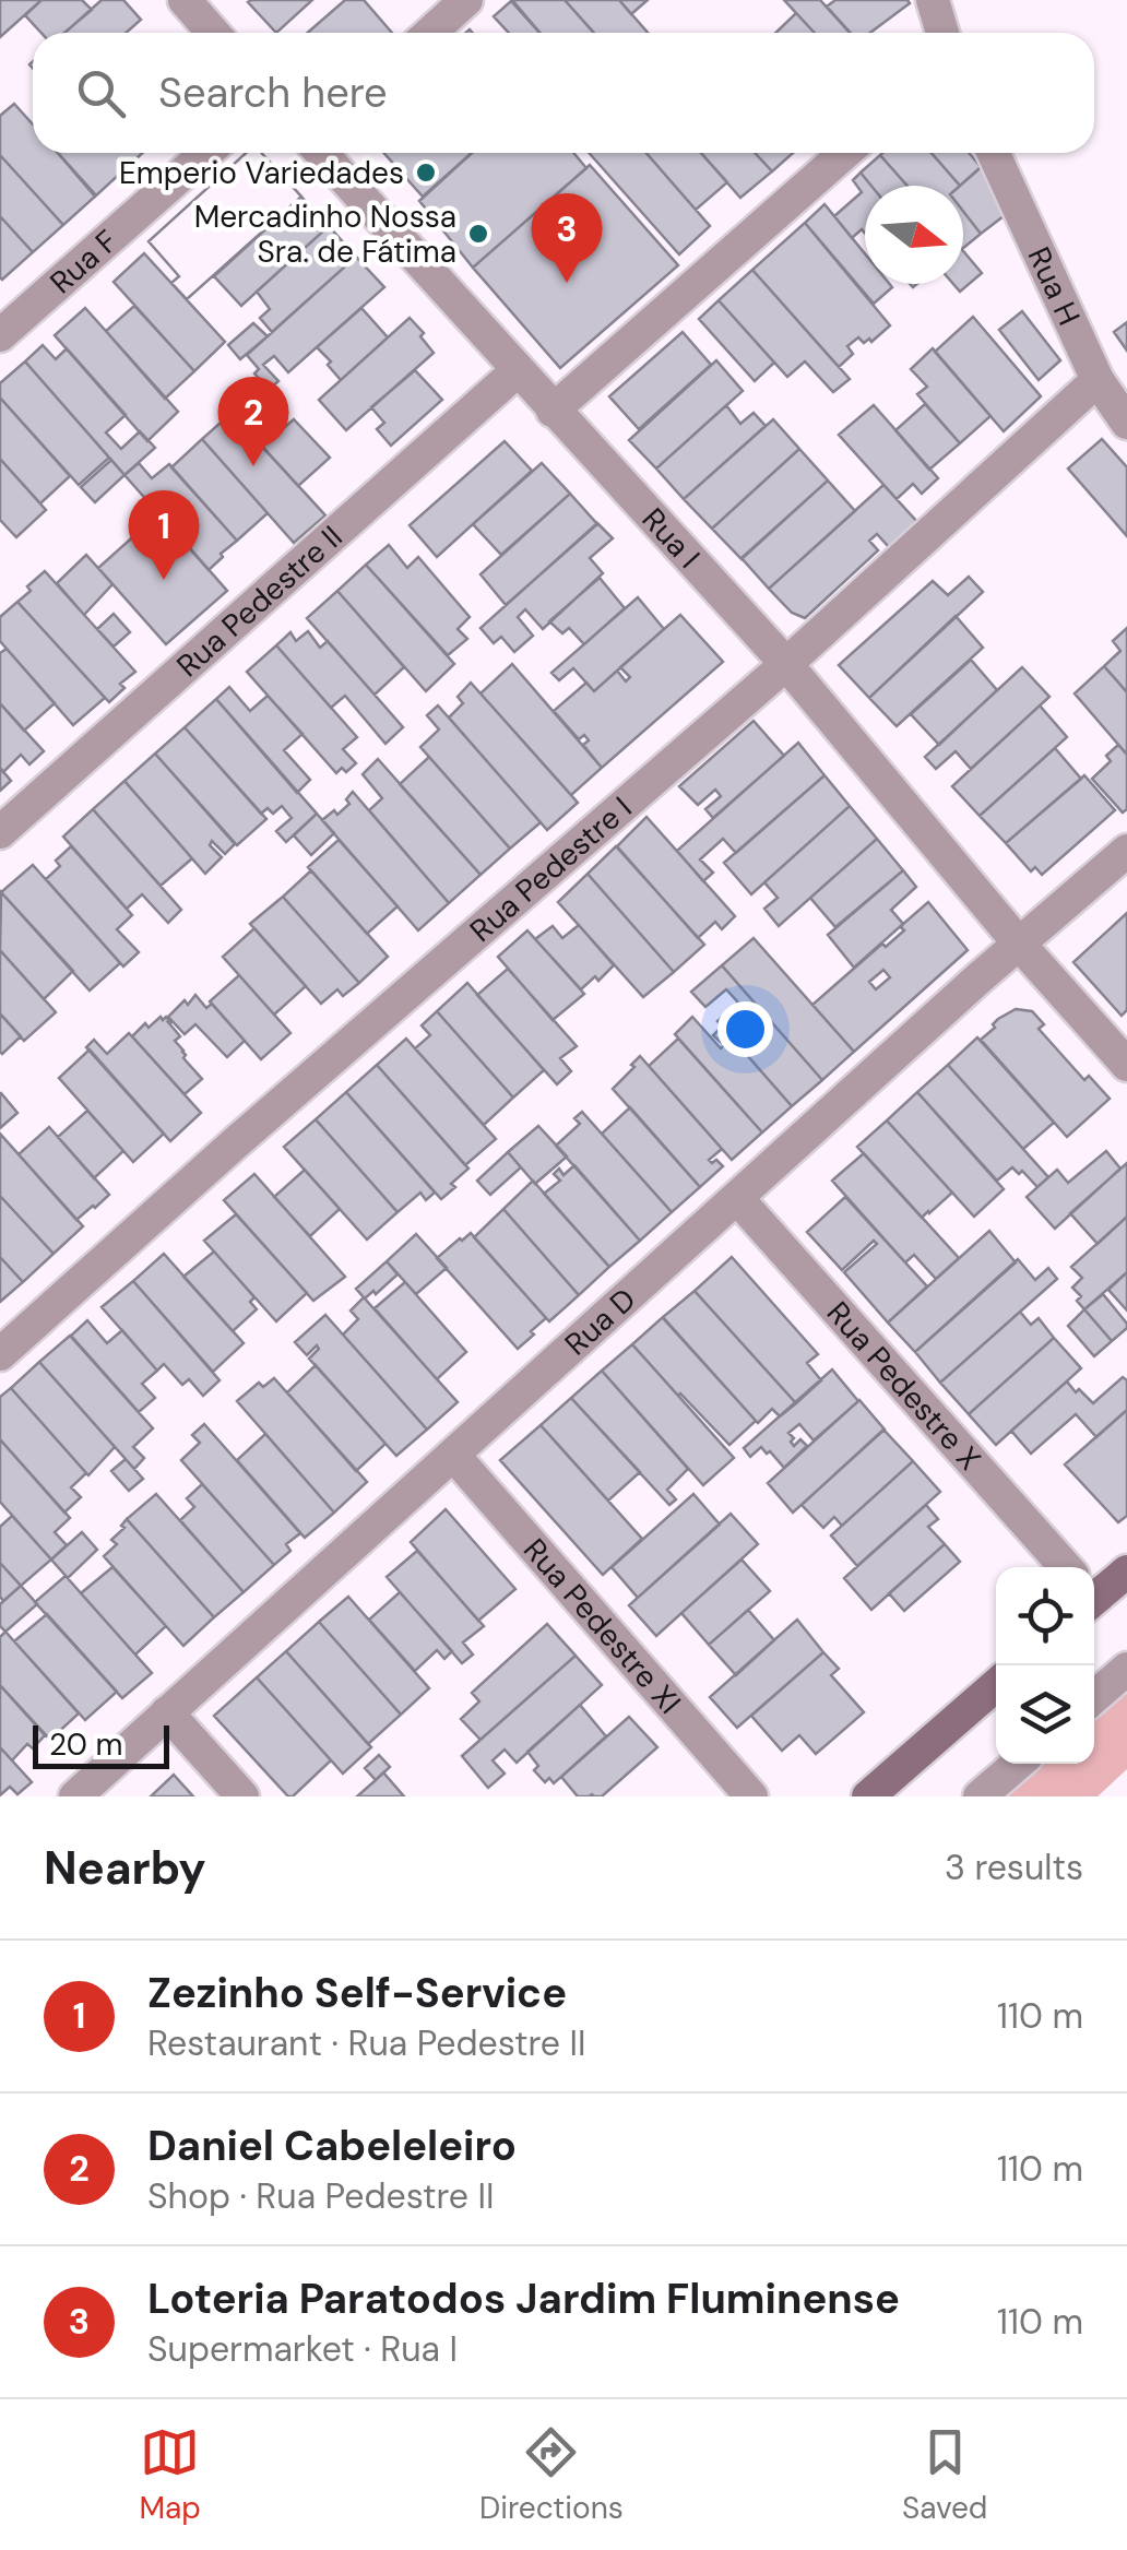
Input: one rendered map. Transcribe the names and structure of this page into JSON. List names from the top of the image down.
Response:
{
  "streets": {
    "street": [
      "Rua F",
      "Rua H",
      "Rua I",
      "Rua Pedestre II",
      "Rua Pedestre I",
      "Rua D",
      "Rua Pedestre X",
      "Rua Pedestre XI"
    ]
  },
  "crossings": [
    ["Rua H", "Rua Pedestre I"],
    ["Rua I", "Rua Pedestre II"],
    ["Rua I", "Rua Pedestre I"],
    ["Rua I", "Rua D"],
    ["Rua D", "Rua Pedestre X"],
    ["Rua D", "Rua Pedestre XI"]
  ],
  "places": ["Emperio Variedades", "Mercadinho Nossa Sra. de Fátima"],
  "scale_bar": "20 m",
  "north": "right",
  "page": {
    "search": "Search here",
    "pins": ["3", "2", "1"],
    "scale": "20 m",
    "heading": ["Nearby", "3 results"],
    "list": [
      {
        "mark": "1",
        "name": "Zezinho Self-Service",
        "note": "Restaurant · Rua Pedestre II",
        "value": "110 m"
      },
      {
        "mark": "2",
        "name": "Daniel Cabeleleiro",
        "note": "Shop · Rua Pedestre II",
        "value": "110 m"
      },
      {
        "mark": "3",
        "name": "Loteria Paratodos Jardim Fluminense",
        "note": "Supermarket · Rua I",
        "value": "110 m"
      }
    ],
    "nav": ["Map", "Directions", "Saved"]
  }
}
